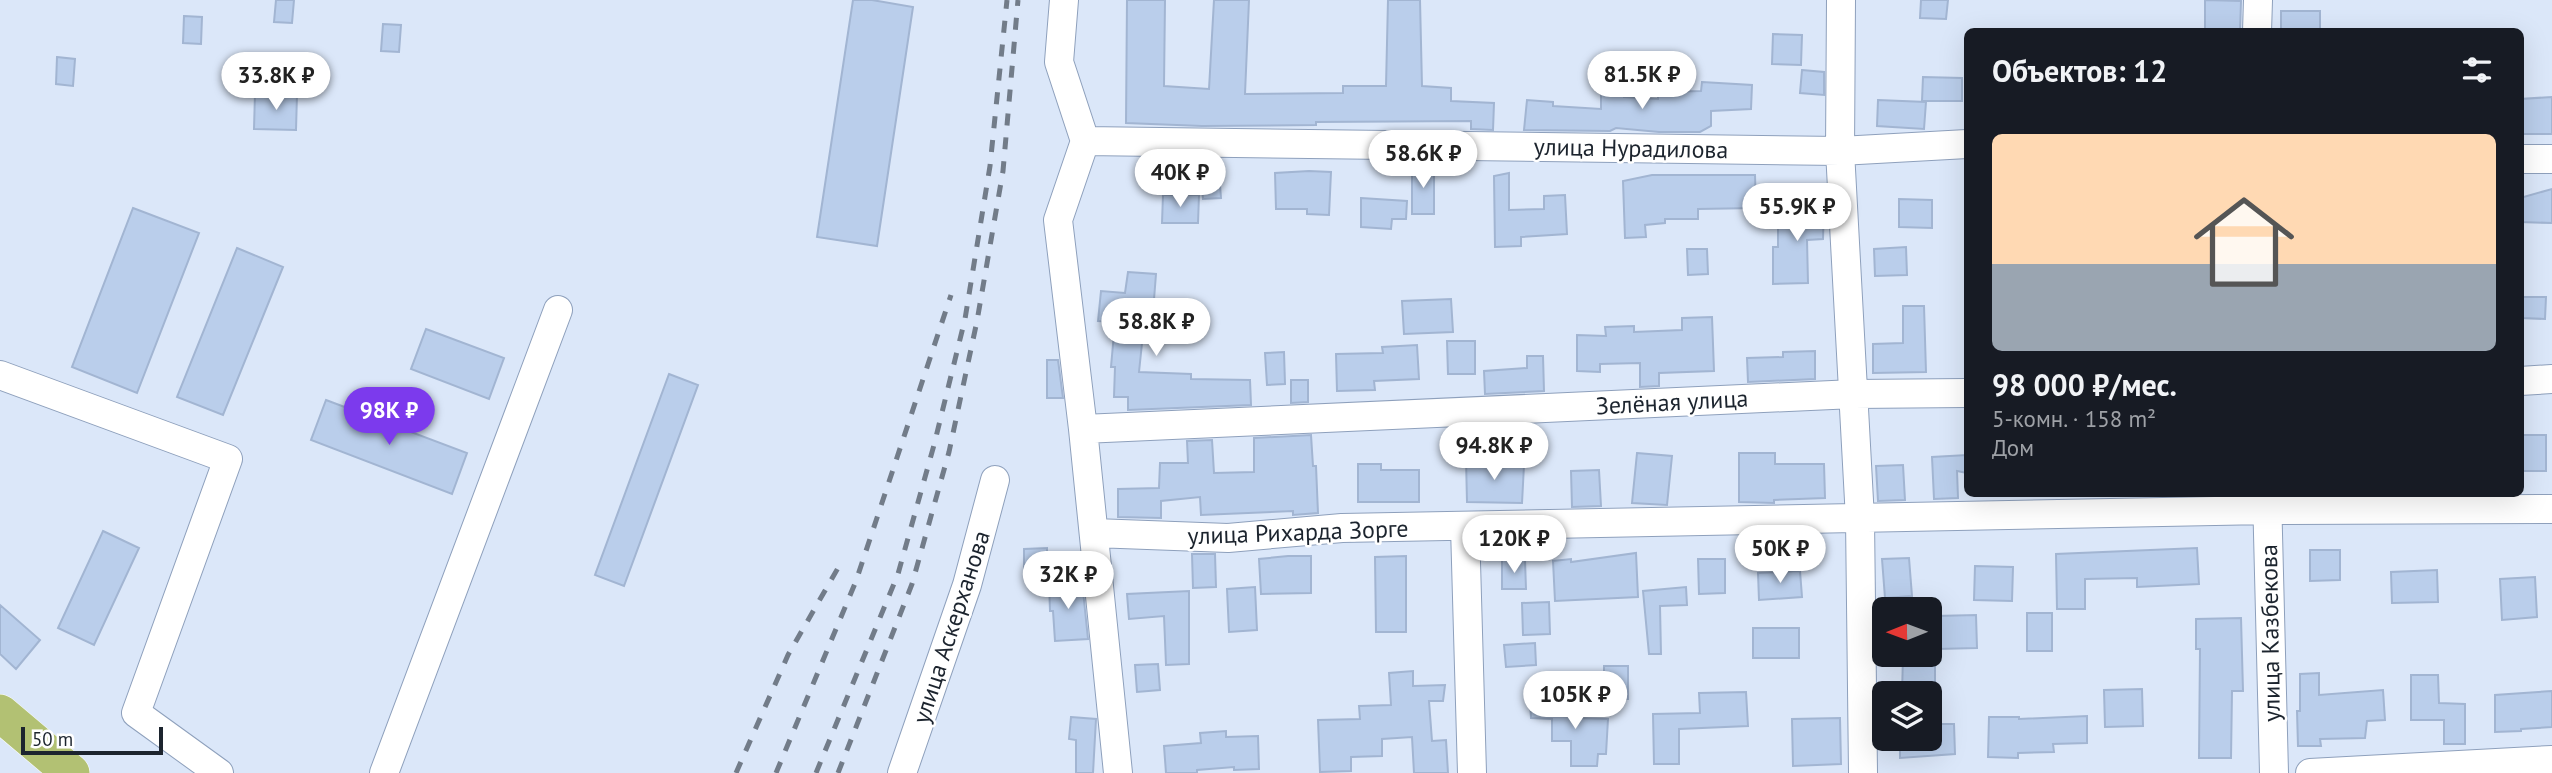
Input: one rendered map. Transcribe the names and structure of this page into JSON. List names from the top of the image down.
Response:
{
  "streets": {
    "street": [
      "улица Нурадилова",
      "Зелёная улица",
      "улица Рихарда Зорге",
      "улица Аскерханова",
      "улица Казбекова"
    ]
  },
  "crossings": [
    ["улица Рихарда Зорге", "улица Казбекова"]
  ],
  "scale_bar": "50 m",
  "north": "left",
  "page": {
    "heading": "Объектов: 12",
    "price": [
      "81.5K ₽",
      "33.8K ₽",
      "58.6K ₽",
      "40K ₽",
      "55.9K ₽",
      "58.8K ₽",
      "98K ₽",
      "94.8K ₽",
      "120K ₽",
      "50K ₽",
      "32K ₽",
      "105K ₽"
    ],
    "list": [
      {
        "name": "98 000 ₽/мес.",
        "note": "5-комн. · 158 m² · Дом"
      }
    ],
    "scale": "50 m"
  }
}
